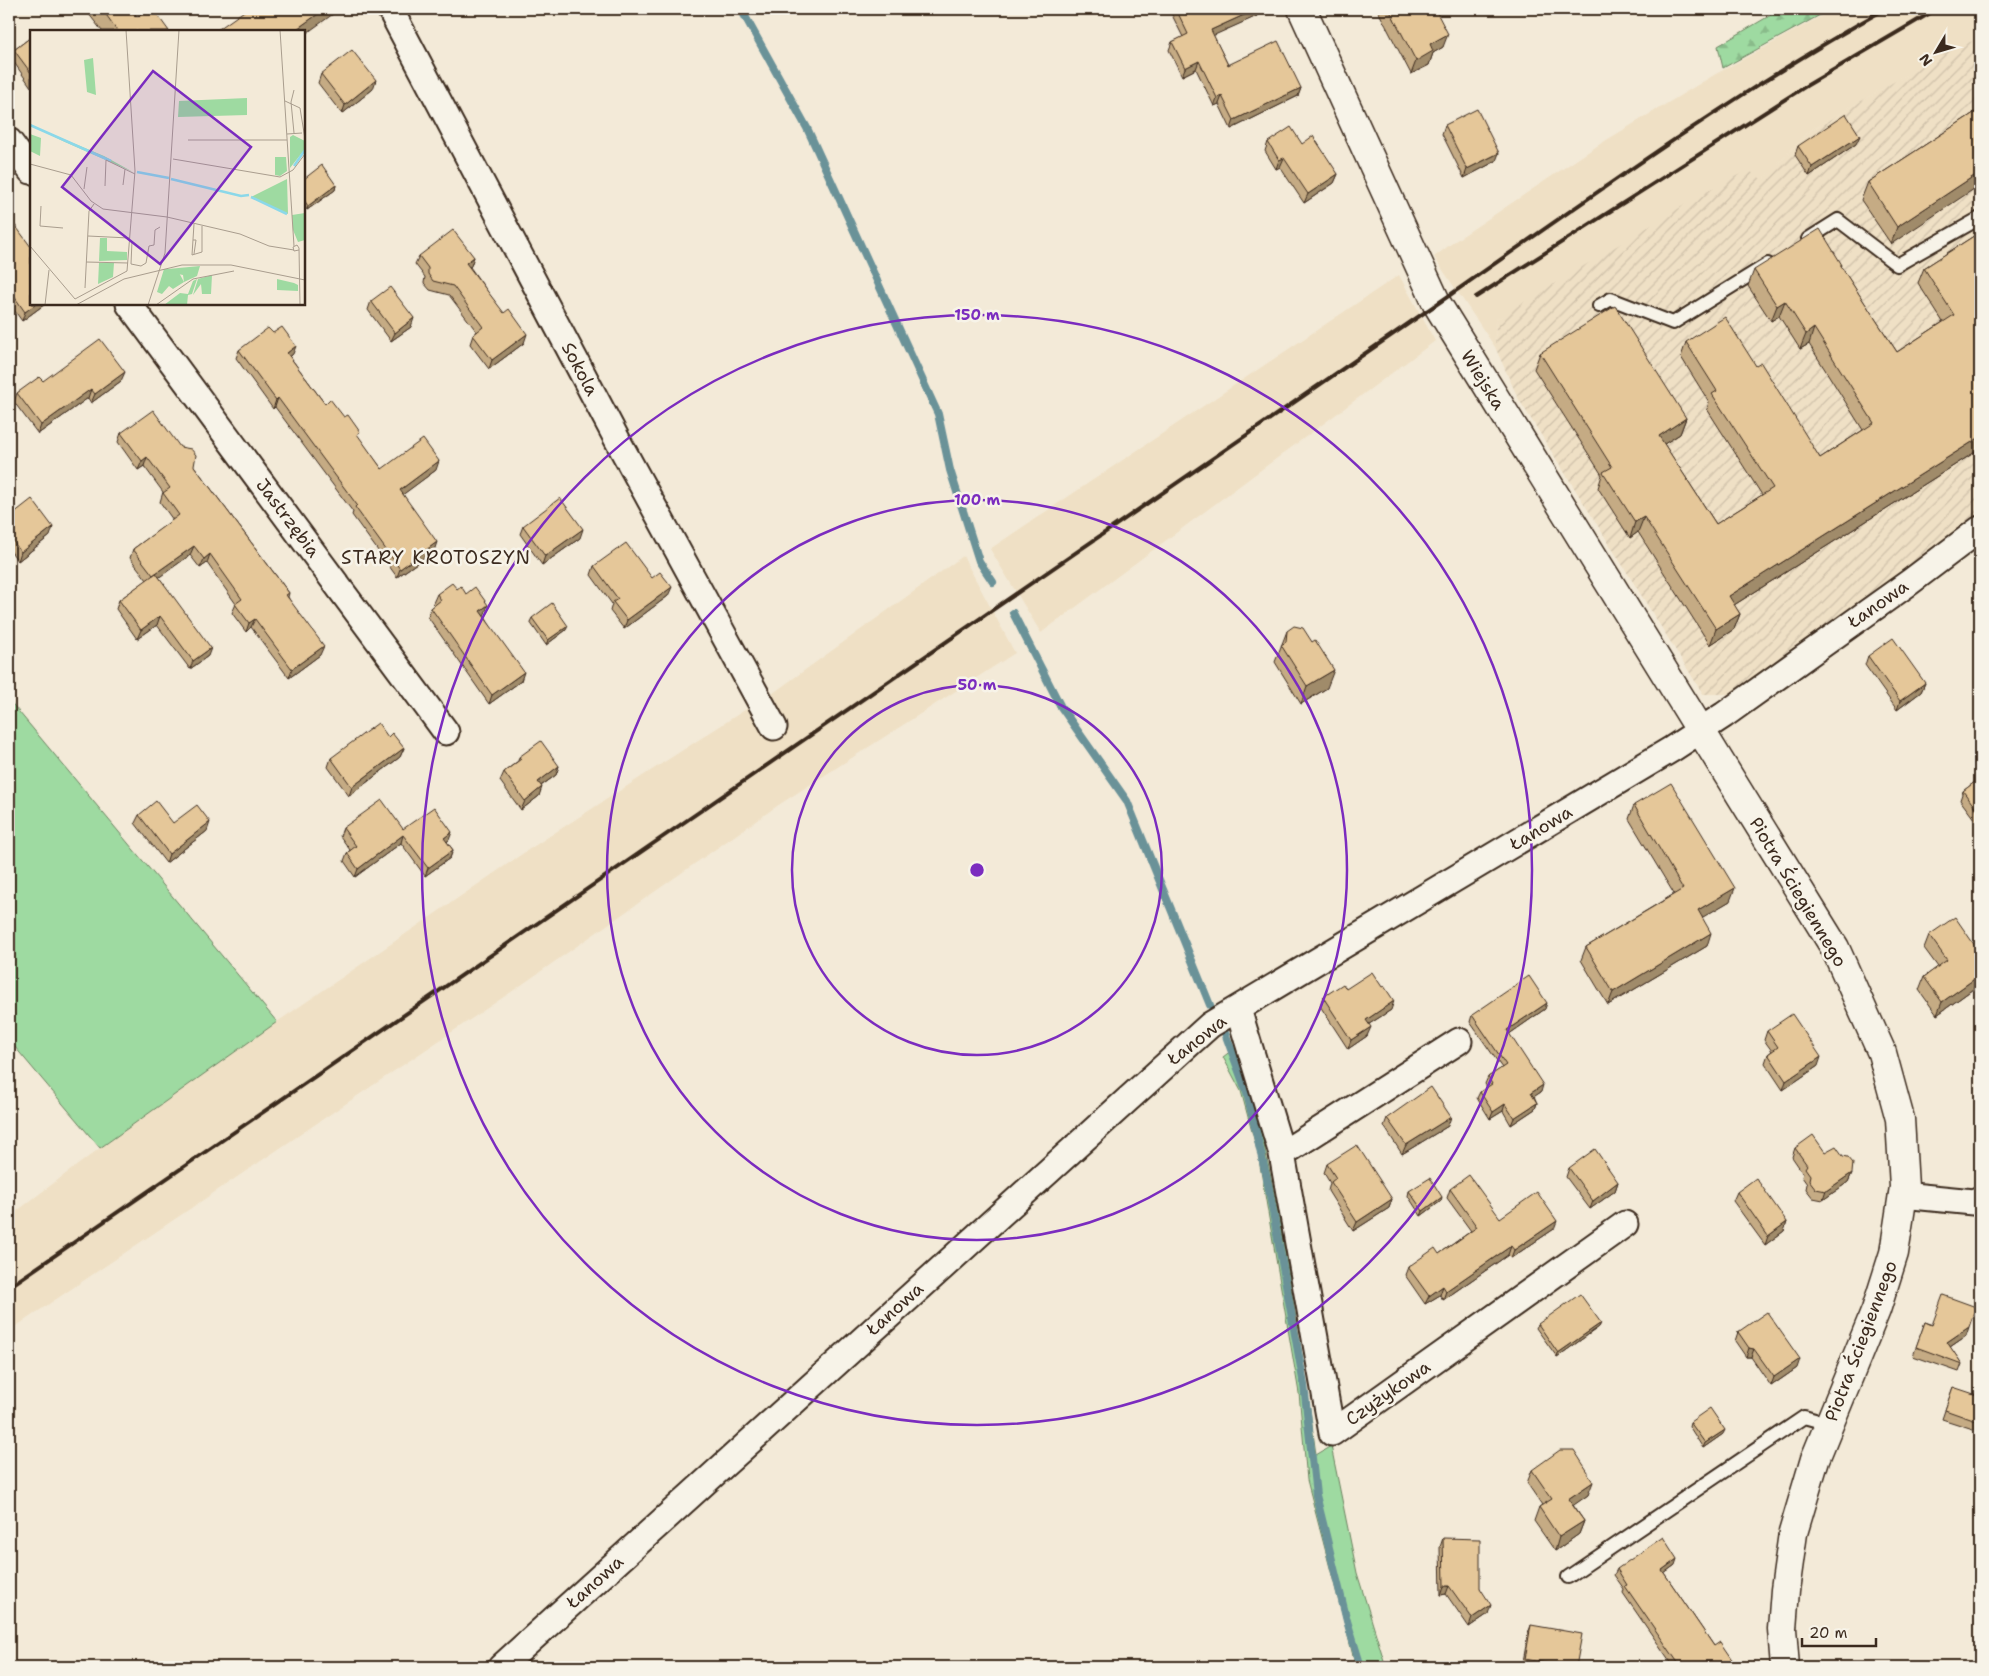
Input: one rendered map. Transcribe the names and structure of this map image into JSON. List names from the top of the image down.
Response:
{
  "streets": {
    "street": [
      "Sokola",
      "Wiejska",
      "Jastrzębia",
      "Łanowa",
      "Piotra Ściegiennego",
      "Czyżykowa"
    ]
  },
  "crossings": [
    ["Wiejska", "Łanowa"],
    ["Wiejska", "Piotra Ściegiennego"],
    ["Łanowa", "Piotra Ściegiennego"],
    ["Łanowa", "Czyżykowa"]
  ],
  "districts": ["STARY KROTOSZYN"],
  "scale_bar": "20 m",
  "north": "bottom left",
  "rings": ["150 m", "100 m", "50 m"]
}
